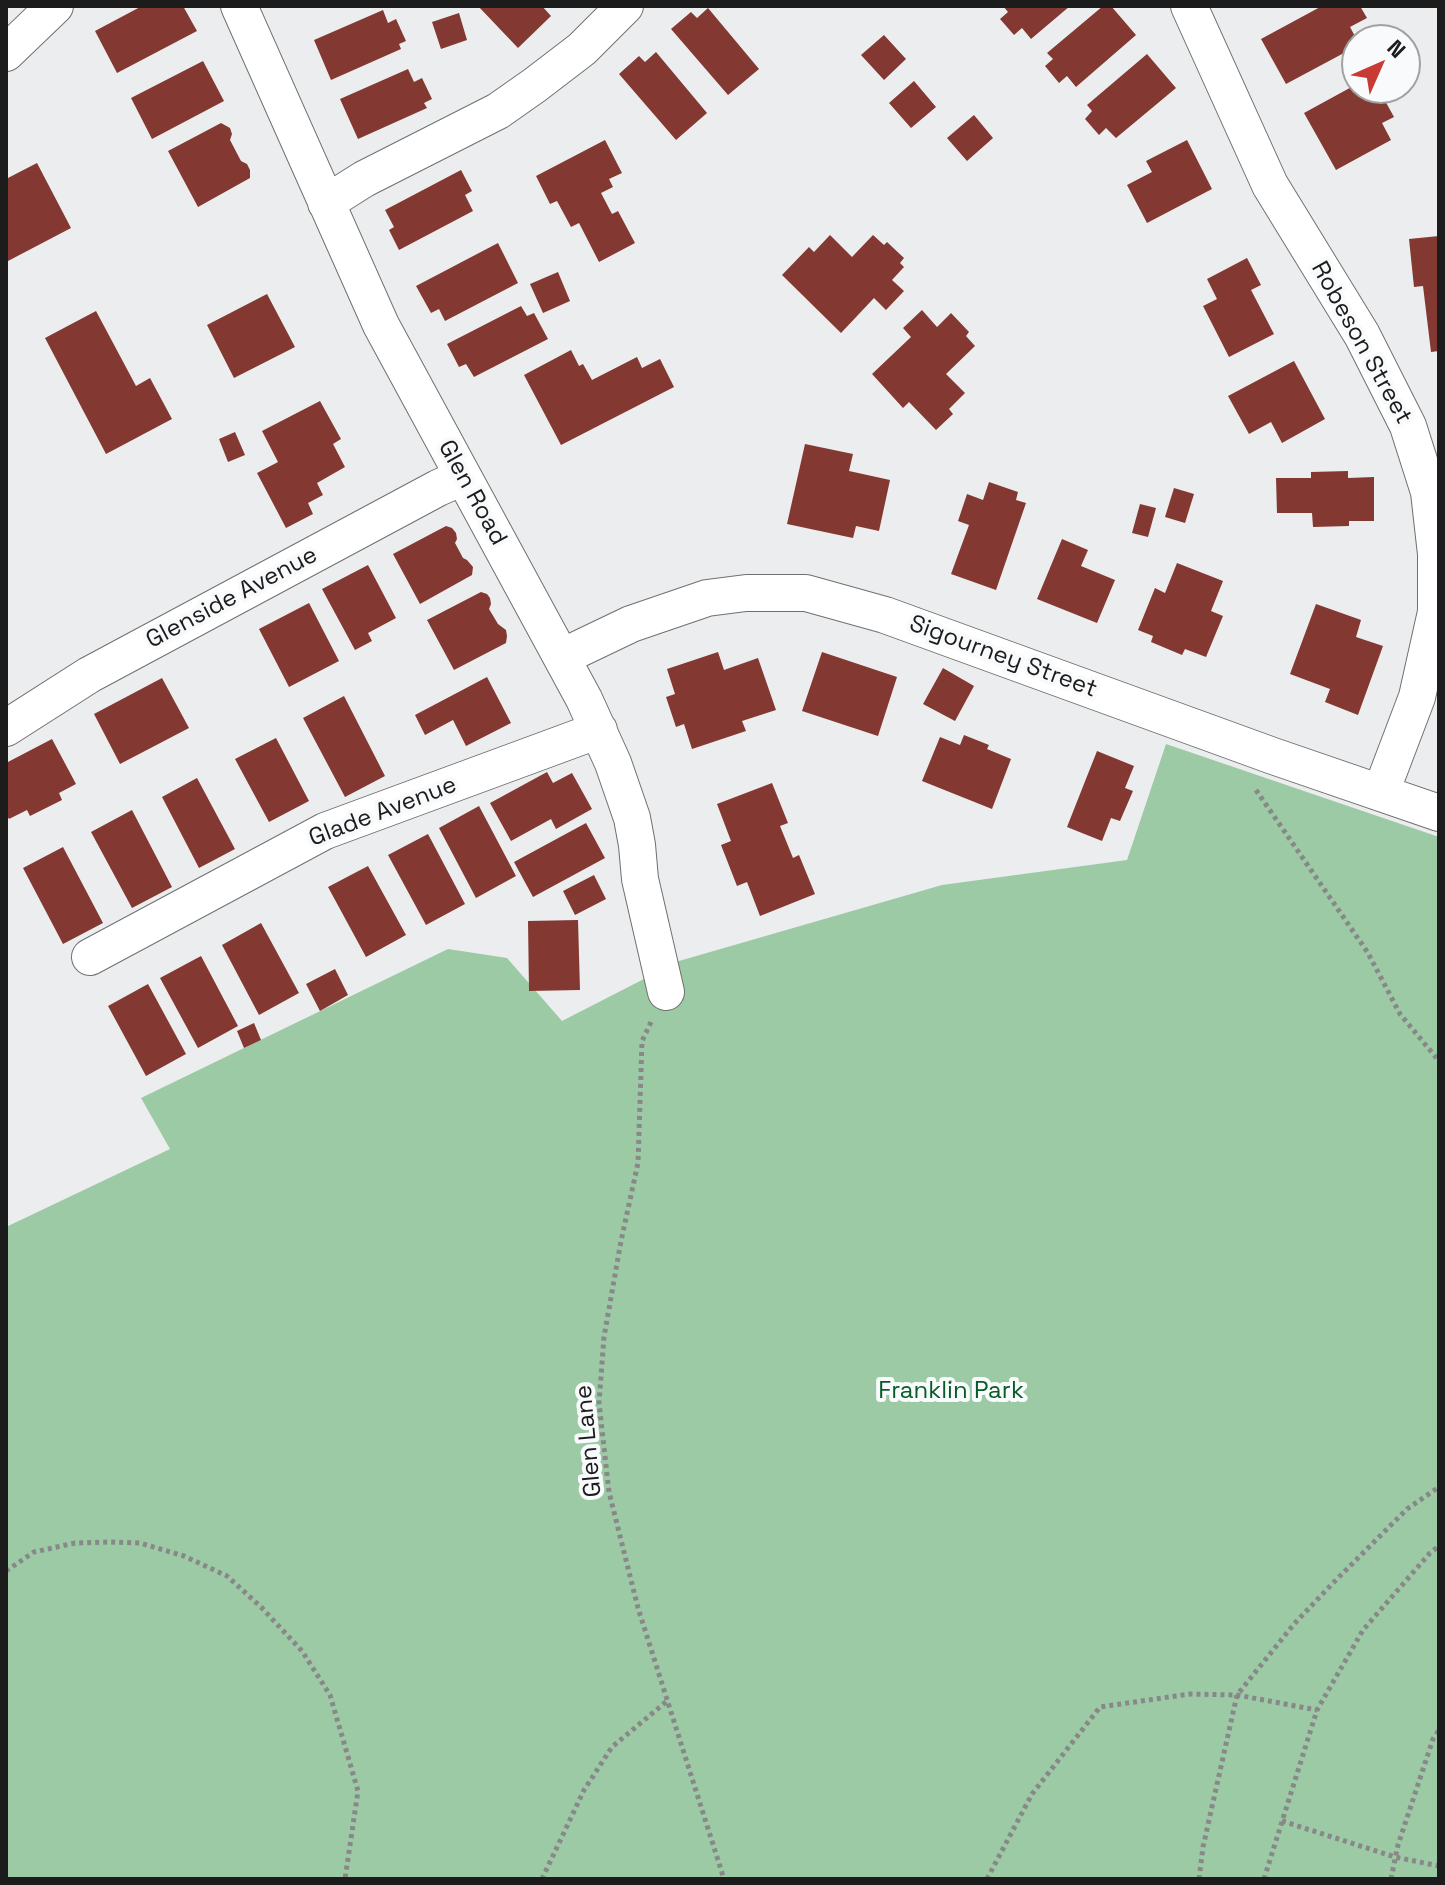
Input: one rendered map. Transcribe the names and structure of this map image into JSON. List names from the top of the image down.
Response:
{
  "streets": {
    "street": [
      "Robeson Street",
      "Glen Road",
      "Glenside Avenue",
      "Sigourney Street",
      "Glade Avenue"
    ],
    "path": ["Glen Lane"]
  },
  "crossings": [
    ["Robeson Street", "Sigourney Street"],
    ["Glen Road", "Glenside Avenue"],
    ["Glen Road", "Sigourney Street"],
    ["Glen Road", "Glade Avenue"],
    ["Glen Road", "Glen Lane"]
  ],
  "parks": ["Franklin Park"],
  "north": "top right"
}
